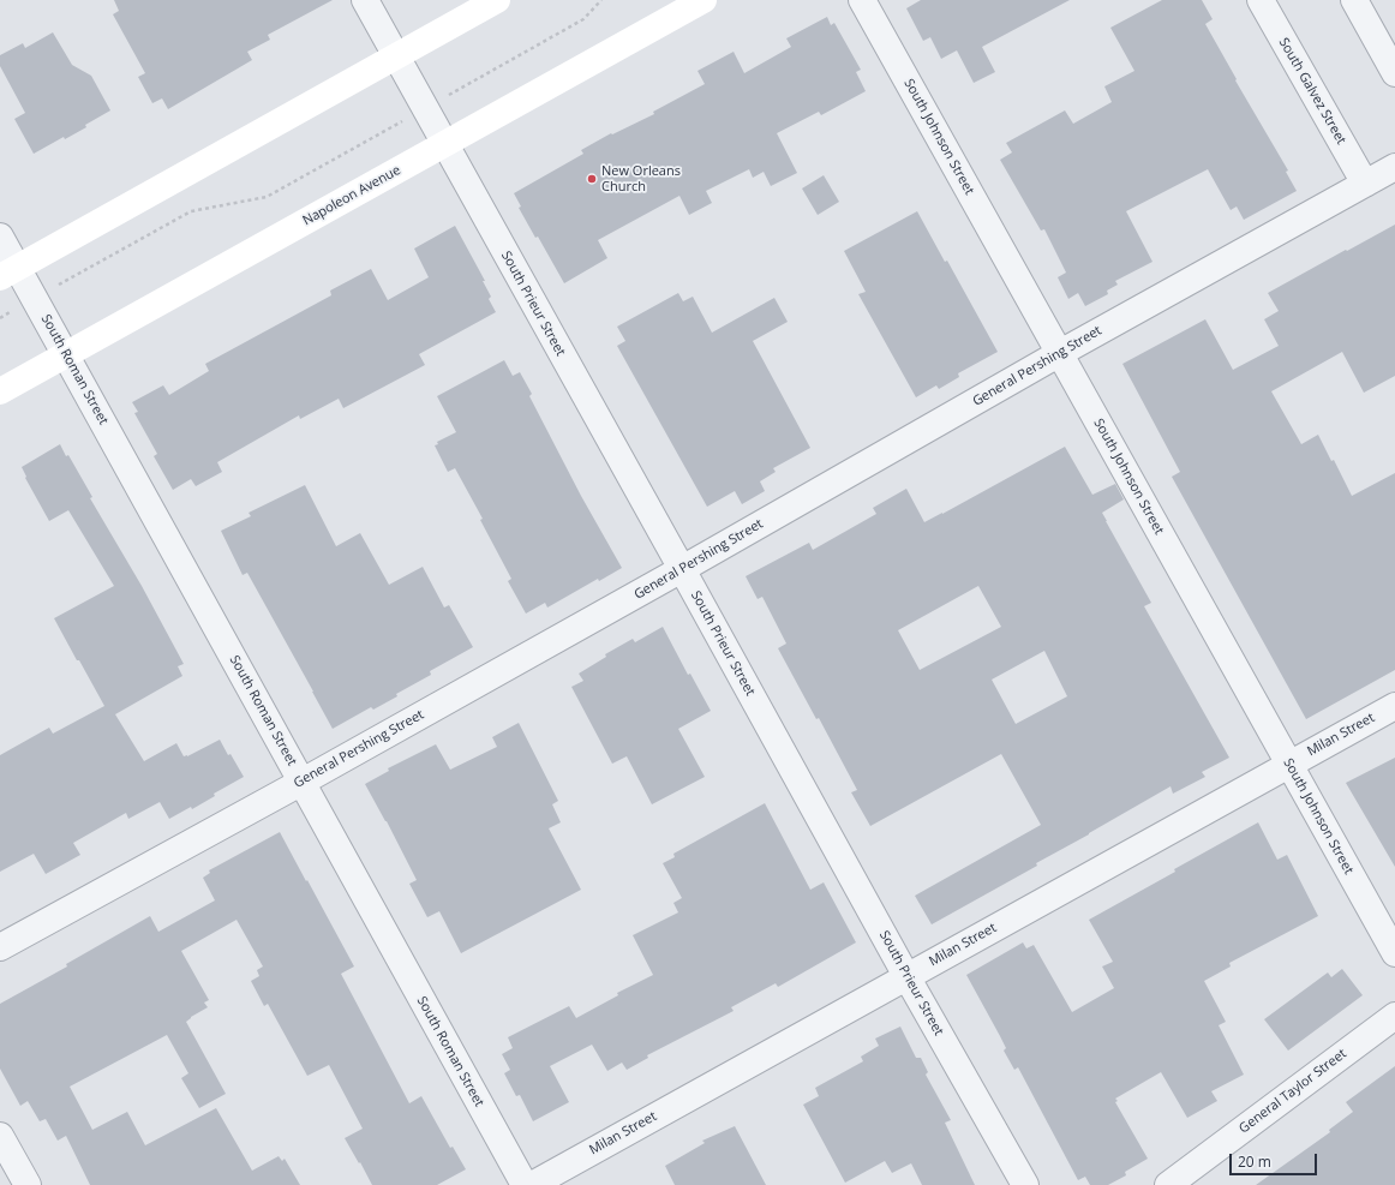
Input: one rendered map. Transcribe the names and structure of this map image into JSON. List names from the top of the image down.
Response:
{
  "streets": {
    "main road": ["Napoleon Avenue"],
    "street": [
      "South Galvez Street",
      "South Johnson Street",
      "South Prieur Street",
      "General Pershing Street",
      "South Roman Street",
      "Milan Street",
      "General Taylor Street"
    ]
  },
  "crossings": [
    ["South Galvez Street", "General Pershing Street"],
    ["South Johnson Street", "General Pershing Street"],
    ["South Johnson Street", "Milan Street"],
    ["Napoleon Avenue", "South Prieur Street"],
    ["Napoleon Avenue", "South Roman Street"],
    ["South Prieur Street", "General Pershing Street"],
    ["South Prieur Street", "Milan Street"],
    ["General Pershing Street", "South Roman Street"]
  ],
  "places": ["New Orleans Church"],
  "scale_bar": "20 m"
}
